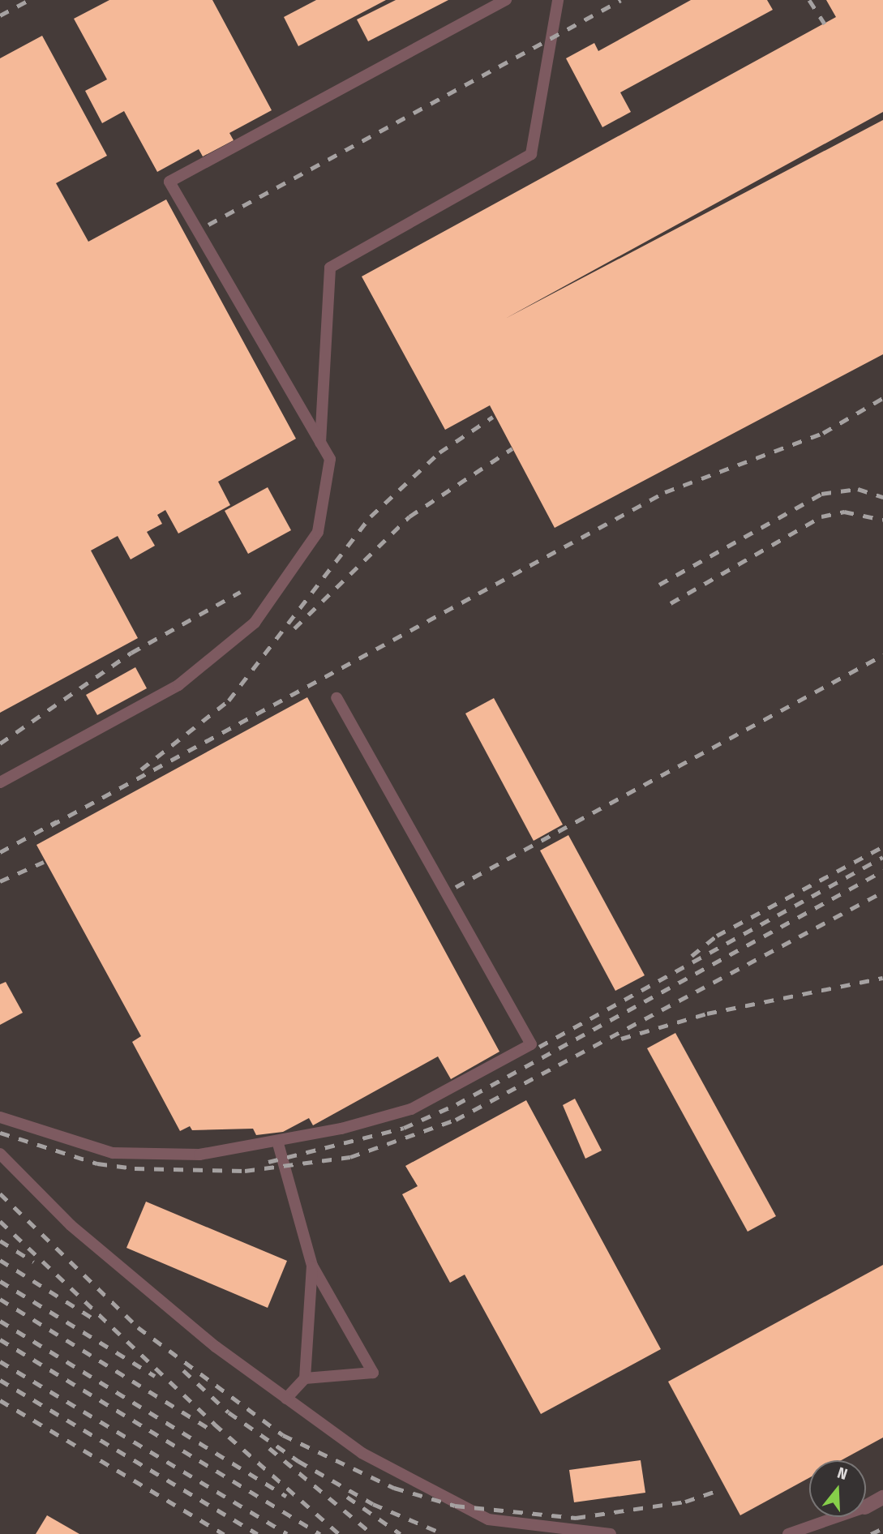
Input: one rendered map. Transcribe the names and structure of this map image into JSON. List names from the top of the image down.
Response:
{
  "north": "top"
}
